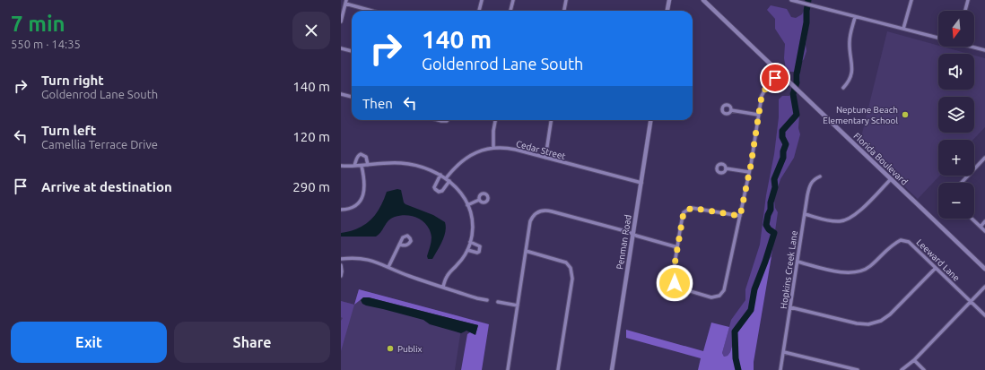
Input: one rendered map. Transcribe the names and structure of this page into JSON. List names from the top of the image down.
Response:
{
  "streets": {
    "street": [
      "Cedar Street",
      "Florida Boulevard",
      "Penman Road",
      "Leeward Lane",
      "Hopkins Creek Lane"
    ]
  },
  "crossings": [
    ["Cedar Street", "Penman Road"],
    ["Leeward Lane", "Hopkins Creek Lane"]
  ],
  "places": ["Neptune Beach Elementary School", "Publix"],
  "north": "bottom",
  "page": {
    "heading": ["7 min", "550 m · 14:35"],
    "map_buttons": ["+", "−"],
    "turn": ["140 m", "Goldenrod Lane South"],
    "list": [
      {
        "name": "Turn right",
        "note": "Goldenrod Lane South",
        "value": "140 m"
      },
      {
        "name": "Turn left",
        "note": "Camellia Terrace Drive",
        "value": "120 m"
      },
      {
        "name": "Arrive at destination",
        "value": "290 m"
      }
    ],
    "then": "Then",
    "buttons": ["Exit", "Share"]
  }
}
